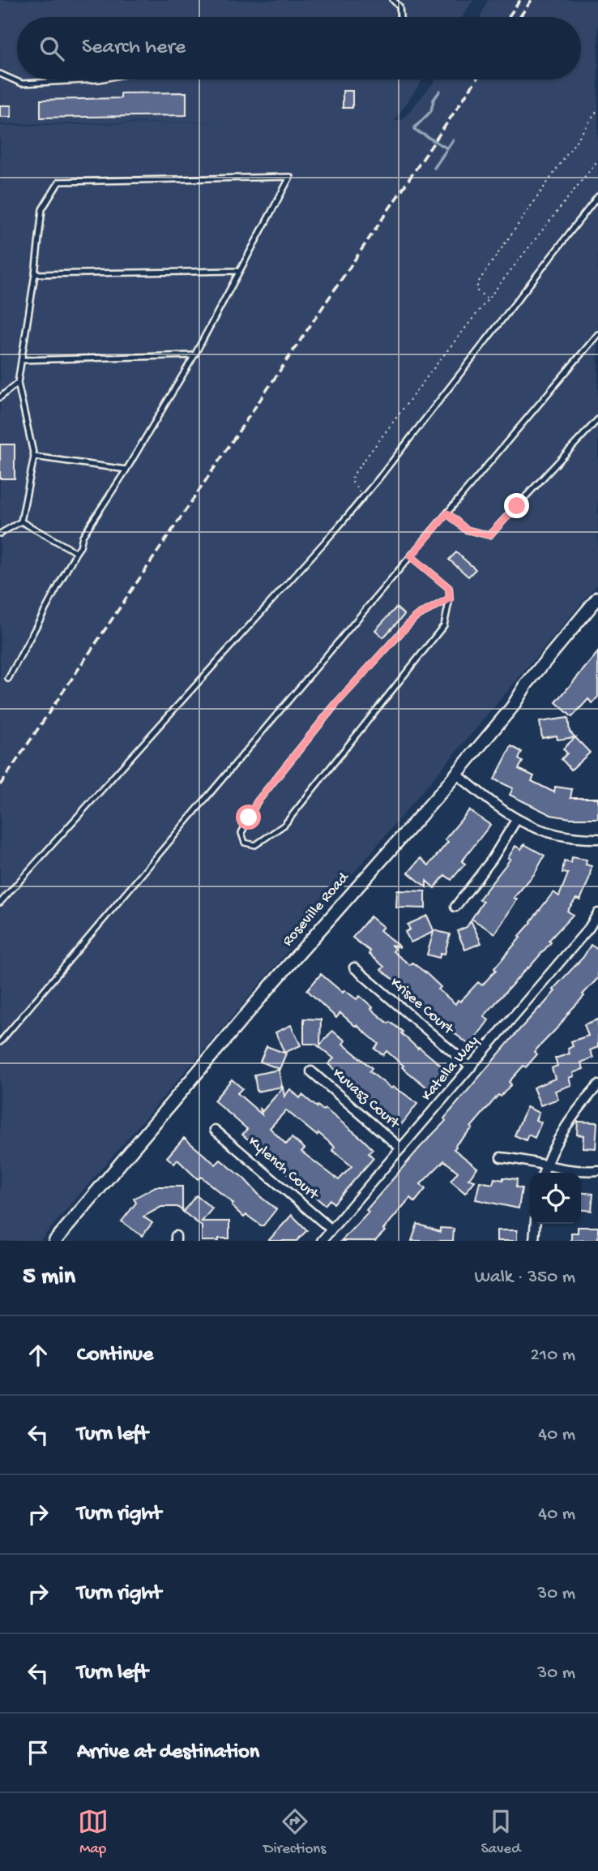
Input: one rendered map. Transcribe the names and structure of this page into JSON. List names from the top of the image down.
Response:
{
  "streets": {
    "main road": ["Roseville Road"],
    "street": [
      "Krisee Court",
      "Katella Way",
      "Kuvasz Court",
      "Kylench Court"
    ]
  },
  "crossings": [
    ["Krisee Court", "Katella Way"],
    ["Katella Way", "Kuvasz Court"],
    ["Katella Way", "Kylench Court"]
  ],
  "page": {
    "search": "Search here",
    "heading": ["5 min", "Walk · 350 m"],
    "list": [
      ["Continue", "210 m"],
      ["Turn left", "40 m"],
      ["Turn right", "40 m"],
      ["Turn right", "30 m"],
      ["Turn left", "30 m"],
      "Arrive at destination"
    ],
    "nav": ["Map", "Directions", "Saved"]
  }
}
